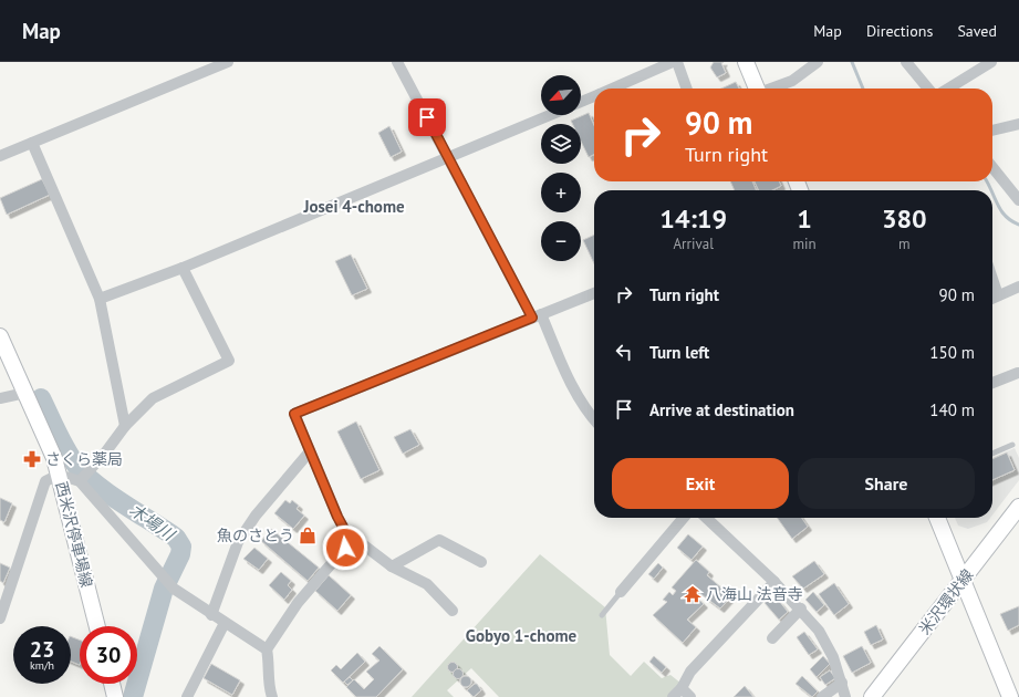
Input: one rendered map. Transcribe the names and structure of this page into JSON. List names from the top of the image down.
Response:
{
  "streets": {
    "main road": ["西米沢停車場線", "米沢環状線"]
  },
  "districts": ["Josei 4-chome", "Gobyo 1-chome"],
  "water": ["木場川"],
  "places": {
    "pharmacy": ["さくら薬局"],
    "shop": ["魚のさとう"],
    "temple": ["八海山 法音寺"]
  },
  "north": "bottom left",
  "page": {
    "header": "Map",
    "nav": ["Map", "Directions", "Saved"],
    "map_buttons": ["+", "−"],
    "turn": ["90 m", "Turn right"],
    "eta": [
      "14:19",
      "Arrival",
      "1",
      "min",
      "380",
      "m"
    ],
    "list": [
      {
        "name": "Turn right",
        "value": "90 m"
      },
      {
        "name": "Turn left",
        "value": "150 m"
      },
      {
        "name": "Arrive at destination",
        "value": "140 m"
      }
    ],
    "buttons": ["Exit", "Share"],
    "speed": "23 km/h",
    "limit": "30"
  }
}
